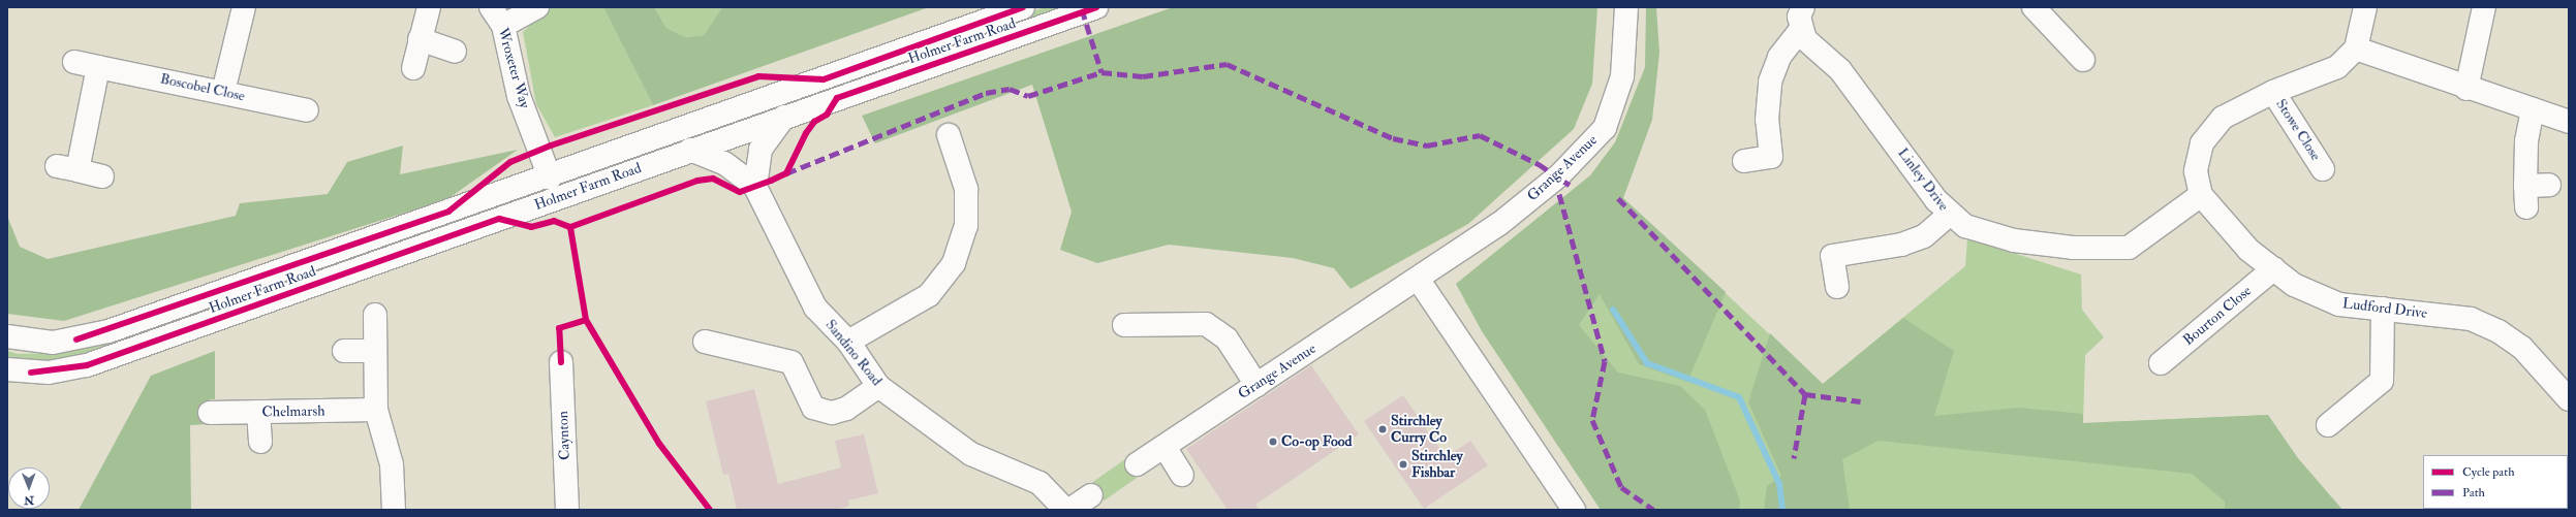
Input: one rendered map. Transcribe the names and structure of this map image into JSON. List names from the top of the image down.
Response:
{
  "streets": {
    "street": [
      "Holmer Farm Road",
      "Wroxeter Way",
      "Boscobel Close",
      "Stowe Close",
      "Grange Avenue",
      "Linley Drive",
      "Ludford Drive",
      "Bourton Close",
      "Sandino Road",
      "Chelmarsh",
      "Caynton"
    ]
  },
  "crossings": [
    ["Holmer Farm Road", "Wroxeter Way"],
    ["Holmer Farm Road", "Sandino Road"],
    ["Stowe Close", "Ludford Drive"],
    ["Linley Drive", "Ludford Drive"],
    ["Ludford Drive", "Bourton Close"]
  ],
  "places": ["Stirchley Curry Co", "Co-op Food", "Stirchley Fishbar"],
  "legend": ["Cycle path", "Path"],
  "north": "bottom"
}
